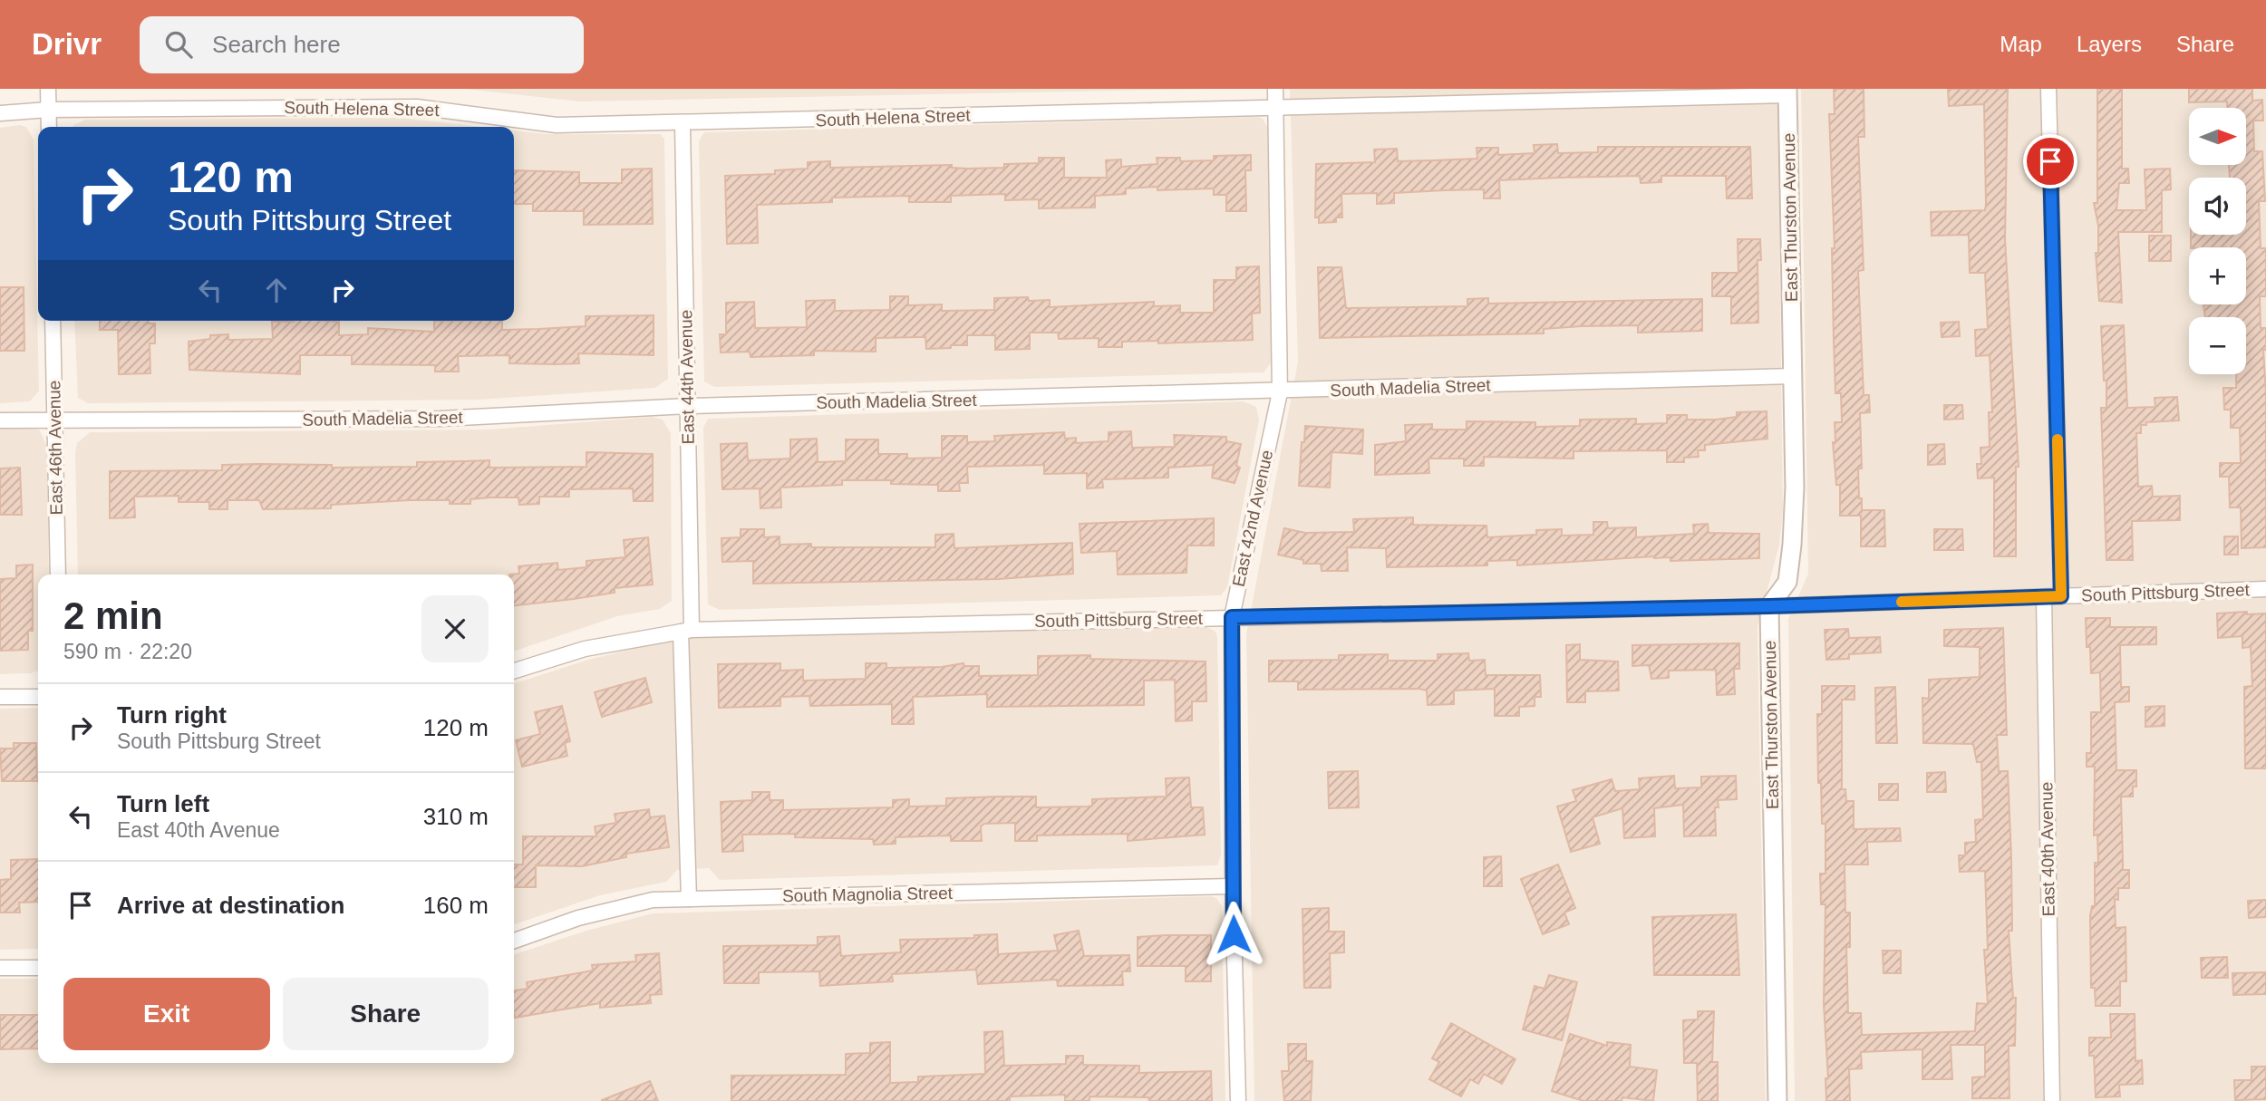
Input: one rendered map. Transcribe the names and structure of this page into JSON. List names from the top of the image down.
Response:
{
  "streets": {
    "street": [
      "South Helena Street",
      "East Thurston Avenue",
      "East 44th Avenue",
      "South Madelia Street",
      "East 46th Avenue",
      "East 42nd Avenue",
      "South Pittsburg Street",
      "East 40th Avenue",
      "South Magnolia Street"
    ]
  },
  "crossings": [
    ["South Helena Street", "East Thurston Avenue"],
    ["South Helena Street", "East 44th Avenue"],
    ["South Helena Street", "East 42nd Avenue"],
    ["East Thurston Avenue", "South Madelia Street"],
    ["East Thurston Avenue", "South Pittsburg Street"],
    ["East 44th Avenue", "South Madelia Street"],
    ["East 44th Avenue", "South Pittsburg Street"],
    ["East 44th Avenue", "South Magnolia Street"],
    ["South Madelia Street", "East 46th Avenue"],
    ["South Madelia Street", "East 42nd Avenue"],
    ["East 42nd Avenue", "South Pittsburg Street"],
    ["East 42nd Avenue", "South Magnolia Street"],
    ["South Pittsburg Street", "East 40th Avenue"]
  ],
  "north": "right",
  "page": {
    "header": "Drivr",
    "search": "Search here",
    "nav": ["Map", "Layers", "Share"],
    "map_buttons": ["+", "−"],
    "turn": ["120 m", "South Pittsburg Street"],
    "heading": ["2 min", "590 m · 22:20"],
    "list": [
      {
        "name": "Turn right",
        "note": "South Pittsburg Street",
        "value": "120 m"
      },
      {
        "name": "Turn left",
        "note": "East 40th Avenue",
        "value": "310 m"
      },
      {
        "name": "Arrive at destination",
        "value": "160 m"
      }
    ],
    "buttons": ["Exit", "Share"]
  }
}
